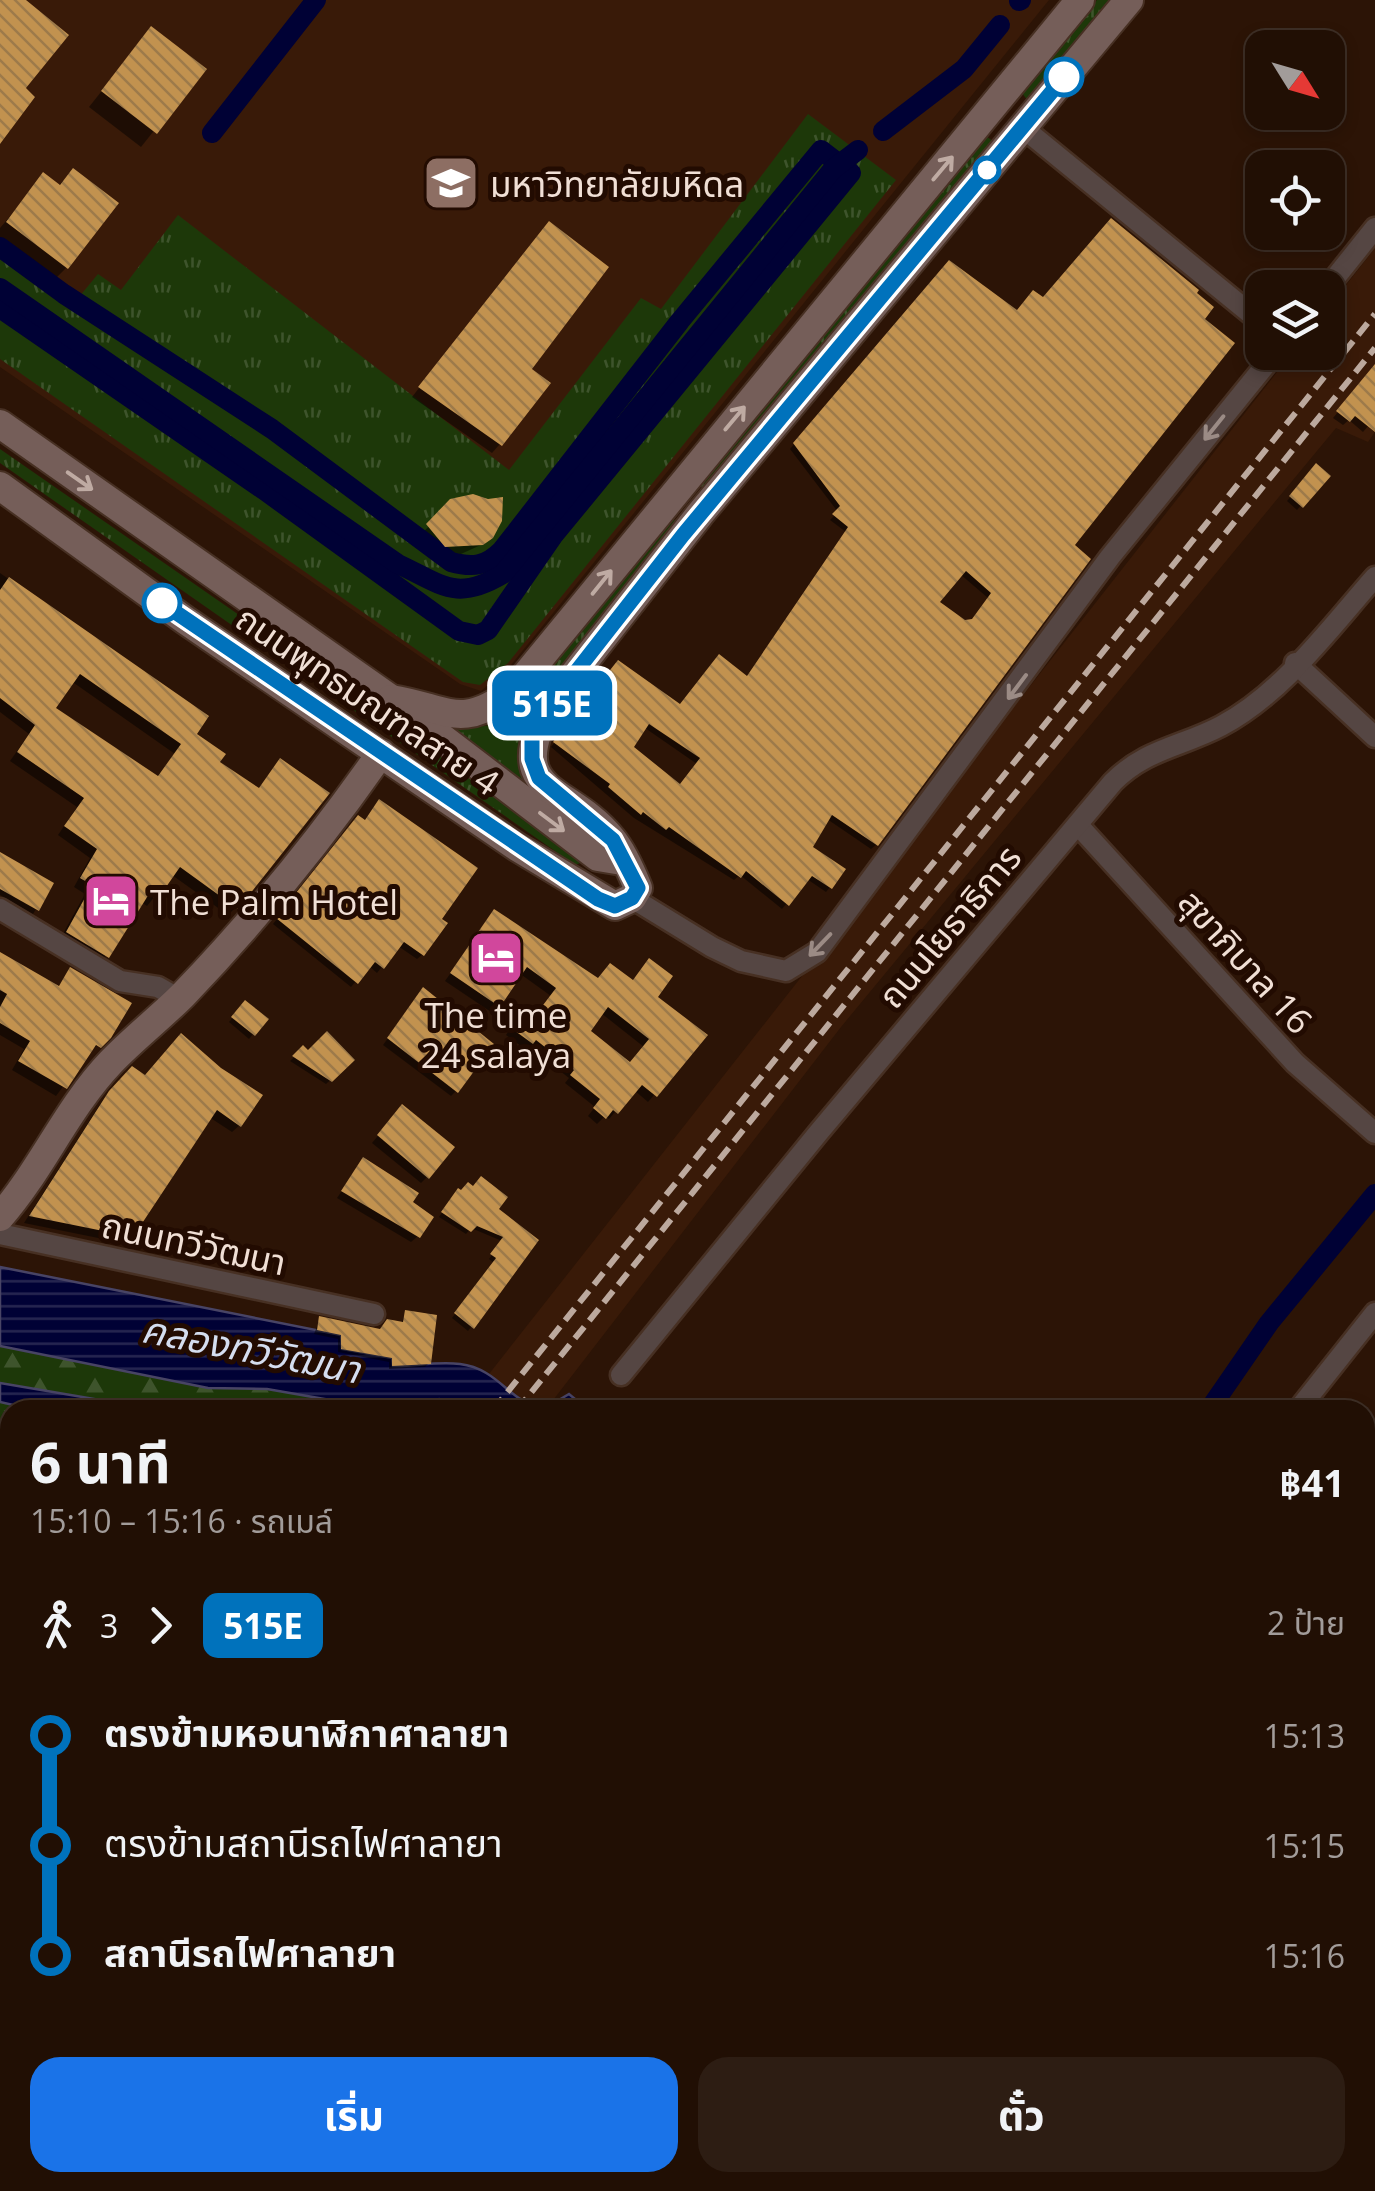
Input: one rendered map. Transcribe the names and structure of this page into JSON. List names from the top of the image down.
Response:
{
  "streets": {
    "main road": ["ถนนพุทธมณฑลสาย 4"],
    "street": ["ถนนโยธาธิการ", "สุขาภิบาล 16", "ถนนทวีวัฒนา"]
  },
  "crossings": [
    ["ถนนโยธาธิการ", "สุขาภิบาล 16"]
  ],
  "water": ["คลองทวีวัฒนา"],
  "places": {
    "school or university": ["มหาวิทยาลัยมหิดล"],
    "hotel": ["The Palm Hotel", "The time 24 salaya"]
  },
  "lines": ["bus line 515E"],
  "north": "bottom right",
  "page": {
    "on_map": "515E",
    "heading": ["6 นาที", "15:10 – 15:16 · รถเมล์", "฿41"],
    "legs": ["3", "515E", "2 ป้าย"],
    "list": [
      {
        "name": "ตรงข้ามหอนาฬิกาศาลายา",
        "value": "15:13"
      },
      {
        "name": "ตรงข้ามสถานีรถไฟศาลายา",
        "value": "15:15"
      },
      {
        "name": "สถานีรถไฟศาลายา",
        "value": "15:16"
      }
    ],
    "buttons": ["เริ่ม", "ตั๋ว"]
  }
}
